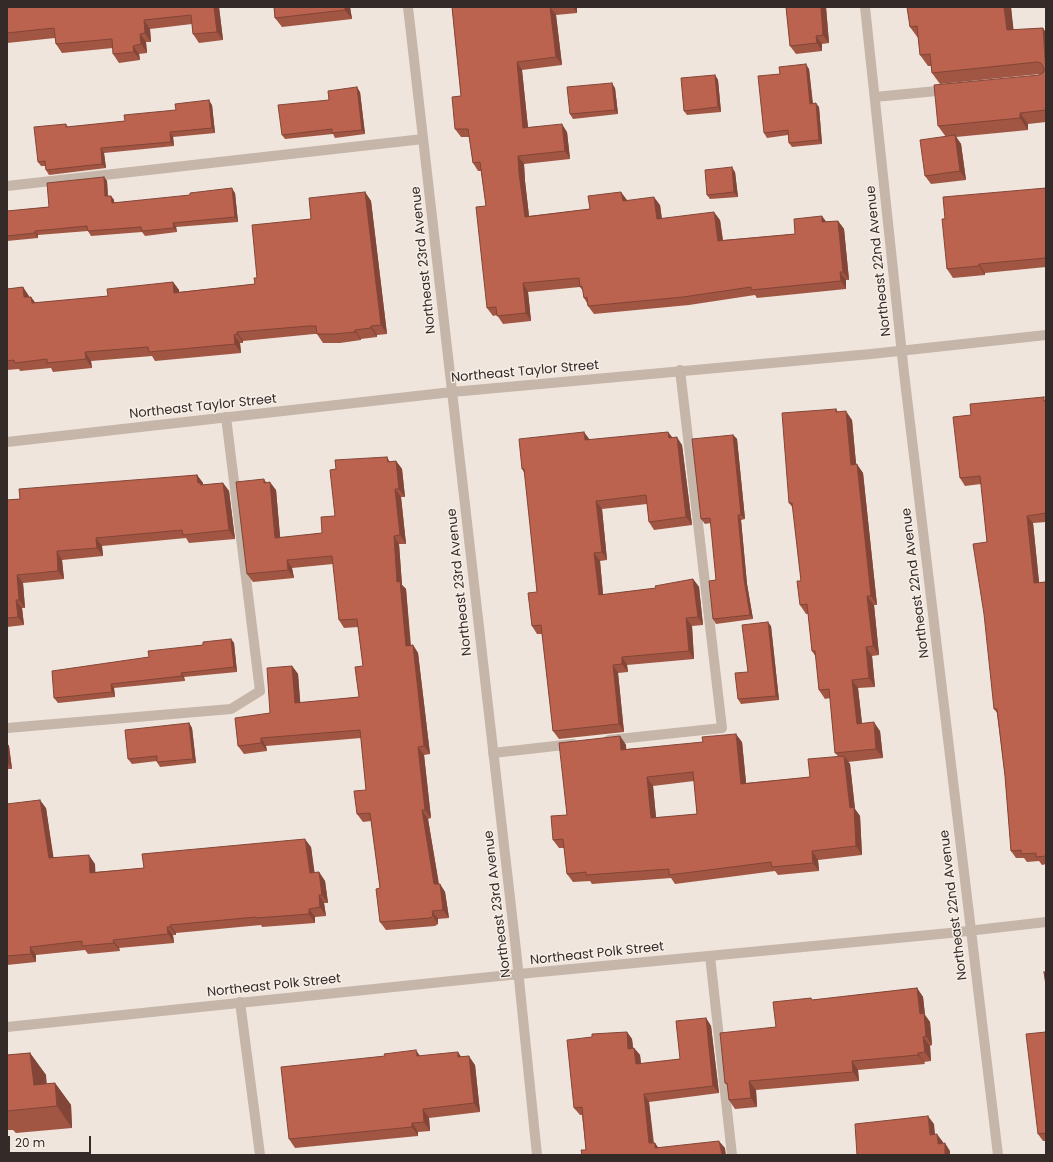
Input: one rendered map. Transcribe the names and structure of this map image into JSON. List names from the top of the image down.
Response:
{
  "streets": {
    "street": [
      "Northeast 23rd Avenue",
      "Northeast 22nd Avenue",
      "Northeast Taylor Street",
      "Northeast Polk Street"
    ]
  },
  "crossings": [
    ["Northeast 23rd Avenue", "Northeast Taylor Street"],
    ["Northeast 23rd Avenue", "Northeast Polk Street"],
    ["Northeast 22nd Avenue", "Northeast Taylor Street"],
    ["Northeast 22nd Avenue", "Northeast Polk Street"]
  ],
  "scale_bar": "20 m"
}
